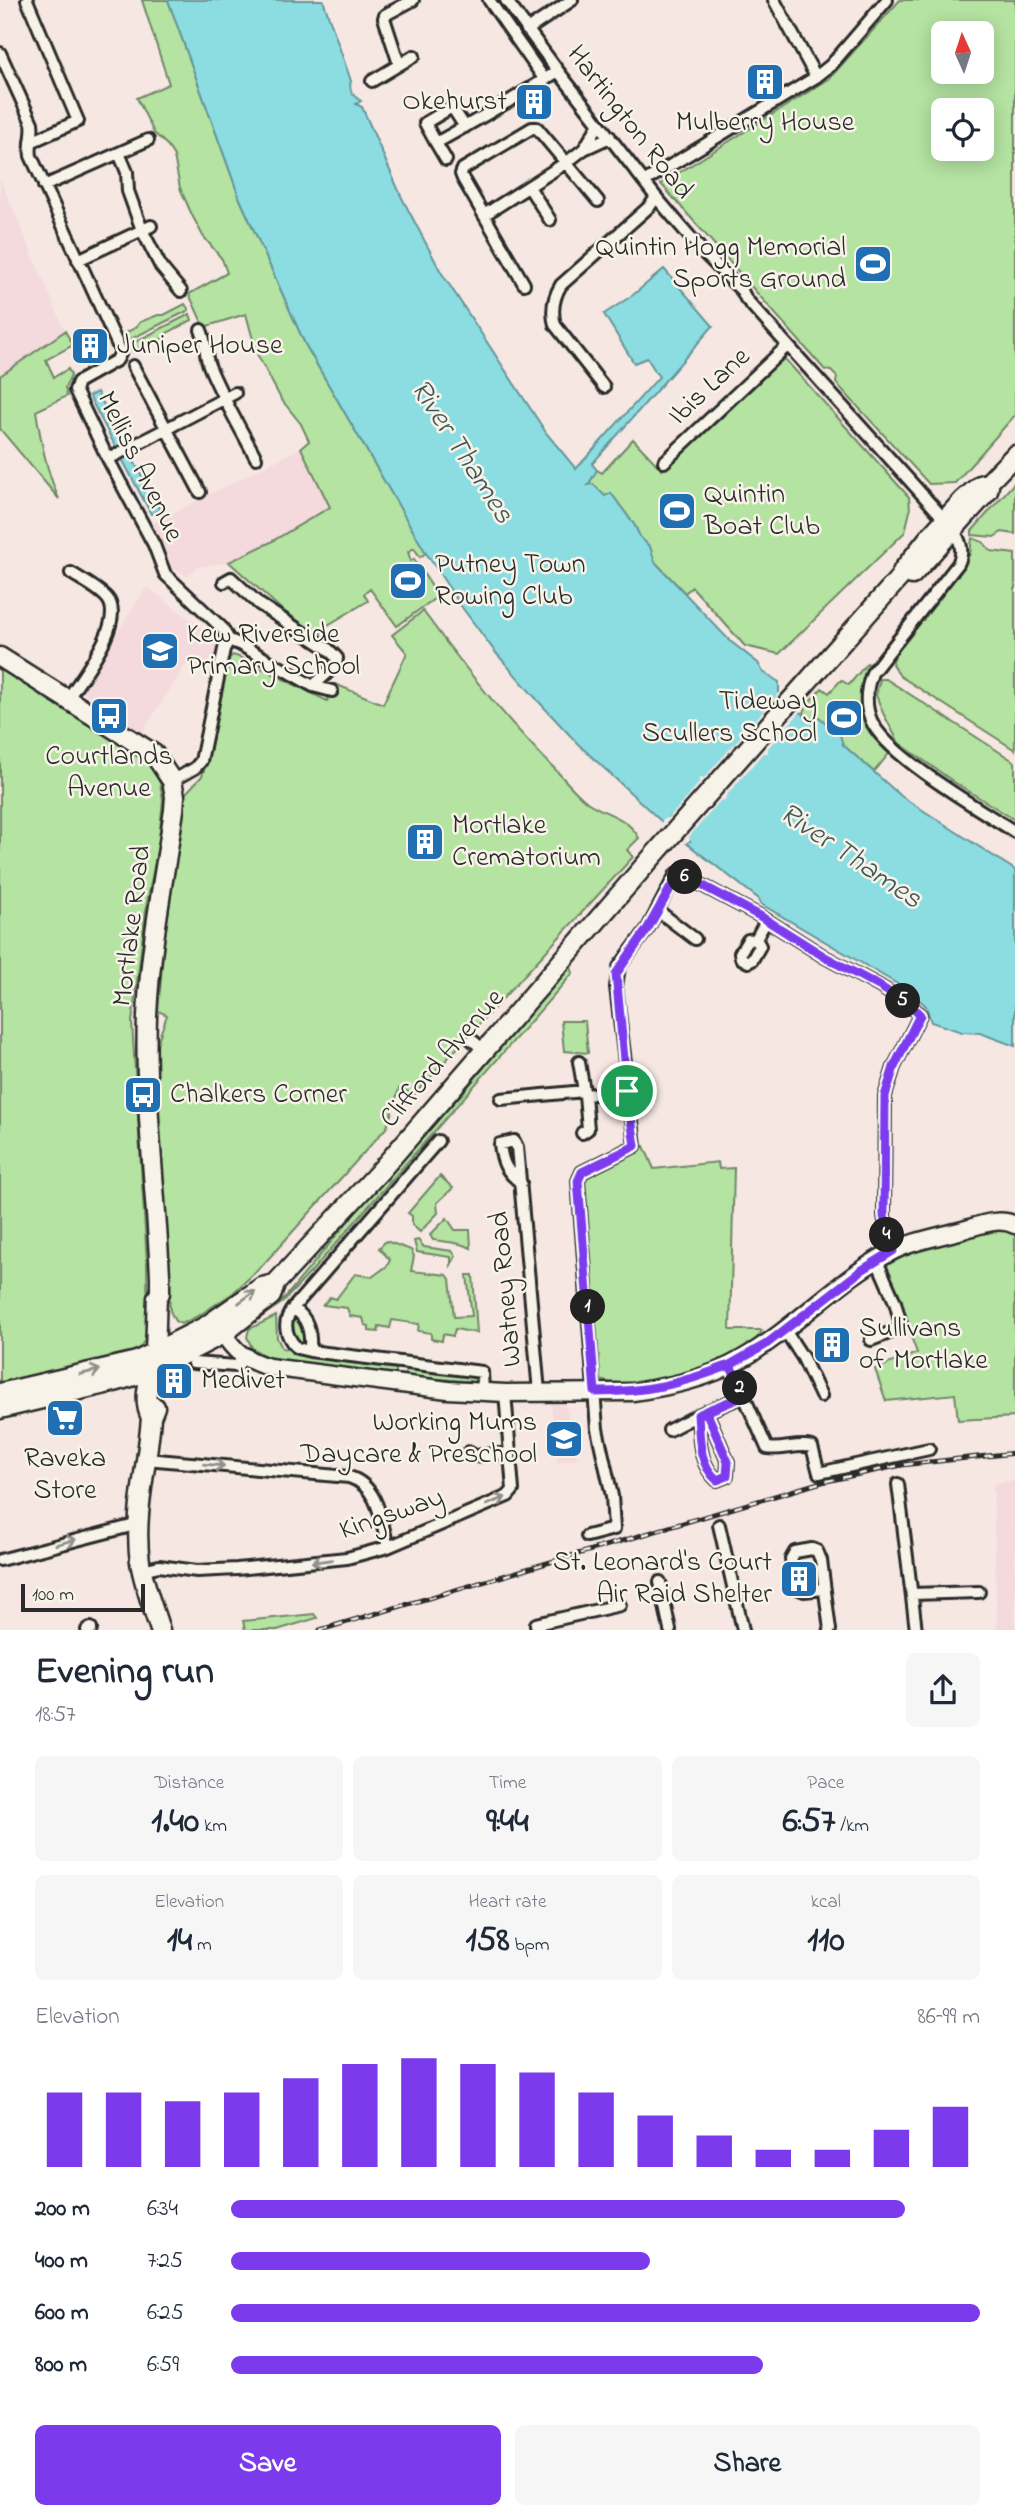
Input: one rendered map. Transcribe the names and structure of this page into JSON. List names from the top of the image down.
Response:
{
  "streets": {
    "highway": ["Mortlake Road", "Clifford Avenue"],
    "street": [
      "Hartington Road",
      "Ibis Lane",
      "Melliss Avenue",
      "Watney Road",
      "Kingsway"
    ]
  },
  "crossings": [
    ["Hartington Road", "Ibis Lane"],
    ["Hartington Road", "Clifford Avenue"],
    ["Mortlake Road", "Clifford Avenue"]
  ],
  "water": ["River Thames"],
  "places": {
    "building": [
      "Mulberry House",
      "Okehurst",
      "Juniper House",
      "Mortlake Crematorium",
      "Sullivans of Mortlake",
      "Medivet",
      "St. Leonard's Court Air Raid Shelter"
    ],
    "sports": [
      "Quintin Hogg Memorial Sports Ground",
      "Quintin Boat Club",
      "Putney Town Rowing Club",
      "Tideway Scullers School"
    ],
    "school or university": ["Kew Riverside Primary School", "Working Mums Daycare & Preschool"],
    "bus stop": ["Courtlands Avenue", "Chalkers Corner"],
    "supermarket": ["Raveka Store"]
  },
  "scale_bar": "100 m",
  "north": "top",
  "page": {
    "pins": [
      "6",
      "5",
      "4",
      "1",
      "2"
    ],
    "scale": "100 m",
    "heading": ["Evening run", "18:57"],
    "stats": [
      ["Distance", "1.40 km"],
      ["Time", "9:44"],
      ["Pace", "6:57 /km"],
      ["Elevation", "14 m"],
      ["Heart rate", "158 bpm"],
      ["kcal", "110"]
    ],
    "chart": ["Elevation", "86–99 m"],
    "list": [
      {
        "name": "200 m",
        "note": "6:34"
      },
      {
        "name": "400 m",
        "note": "7:25"
      },
      {
        "name": "600 m",
        "note": "6:25"
      },
      {
        "name": "800 m",
        "note": "6:59"
      }
    ],
    "buttons": ["Save", "Share"]
  }
}
